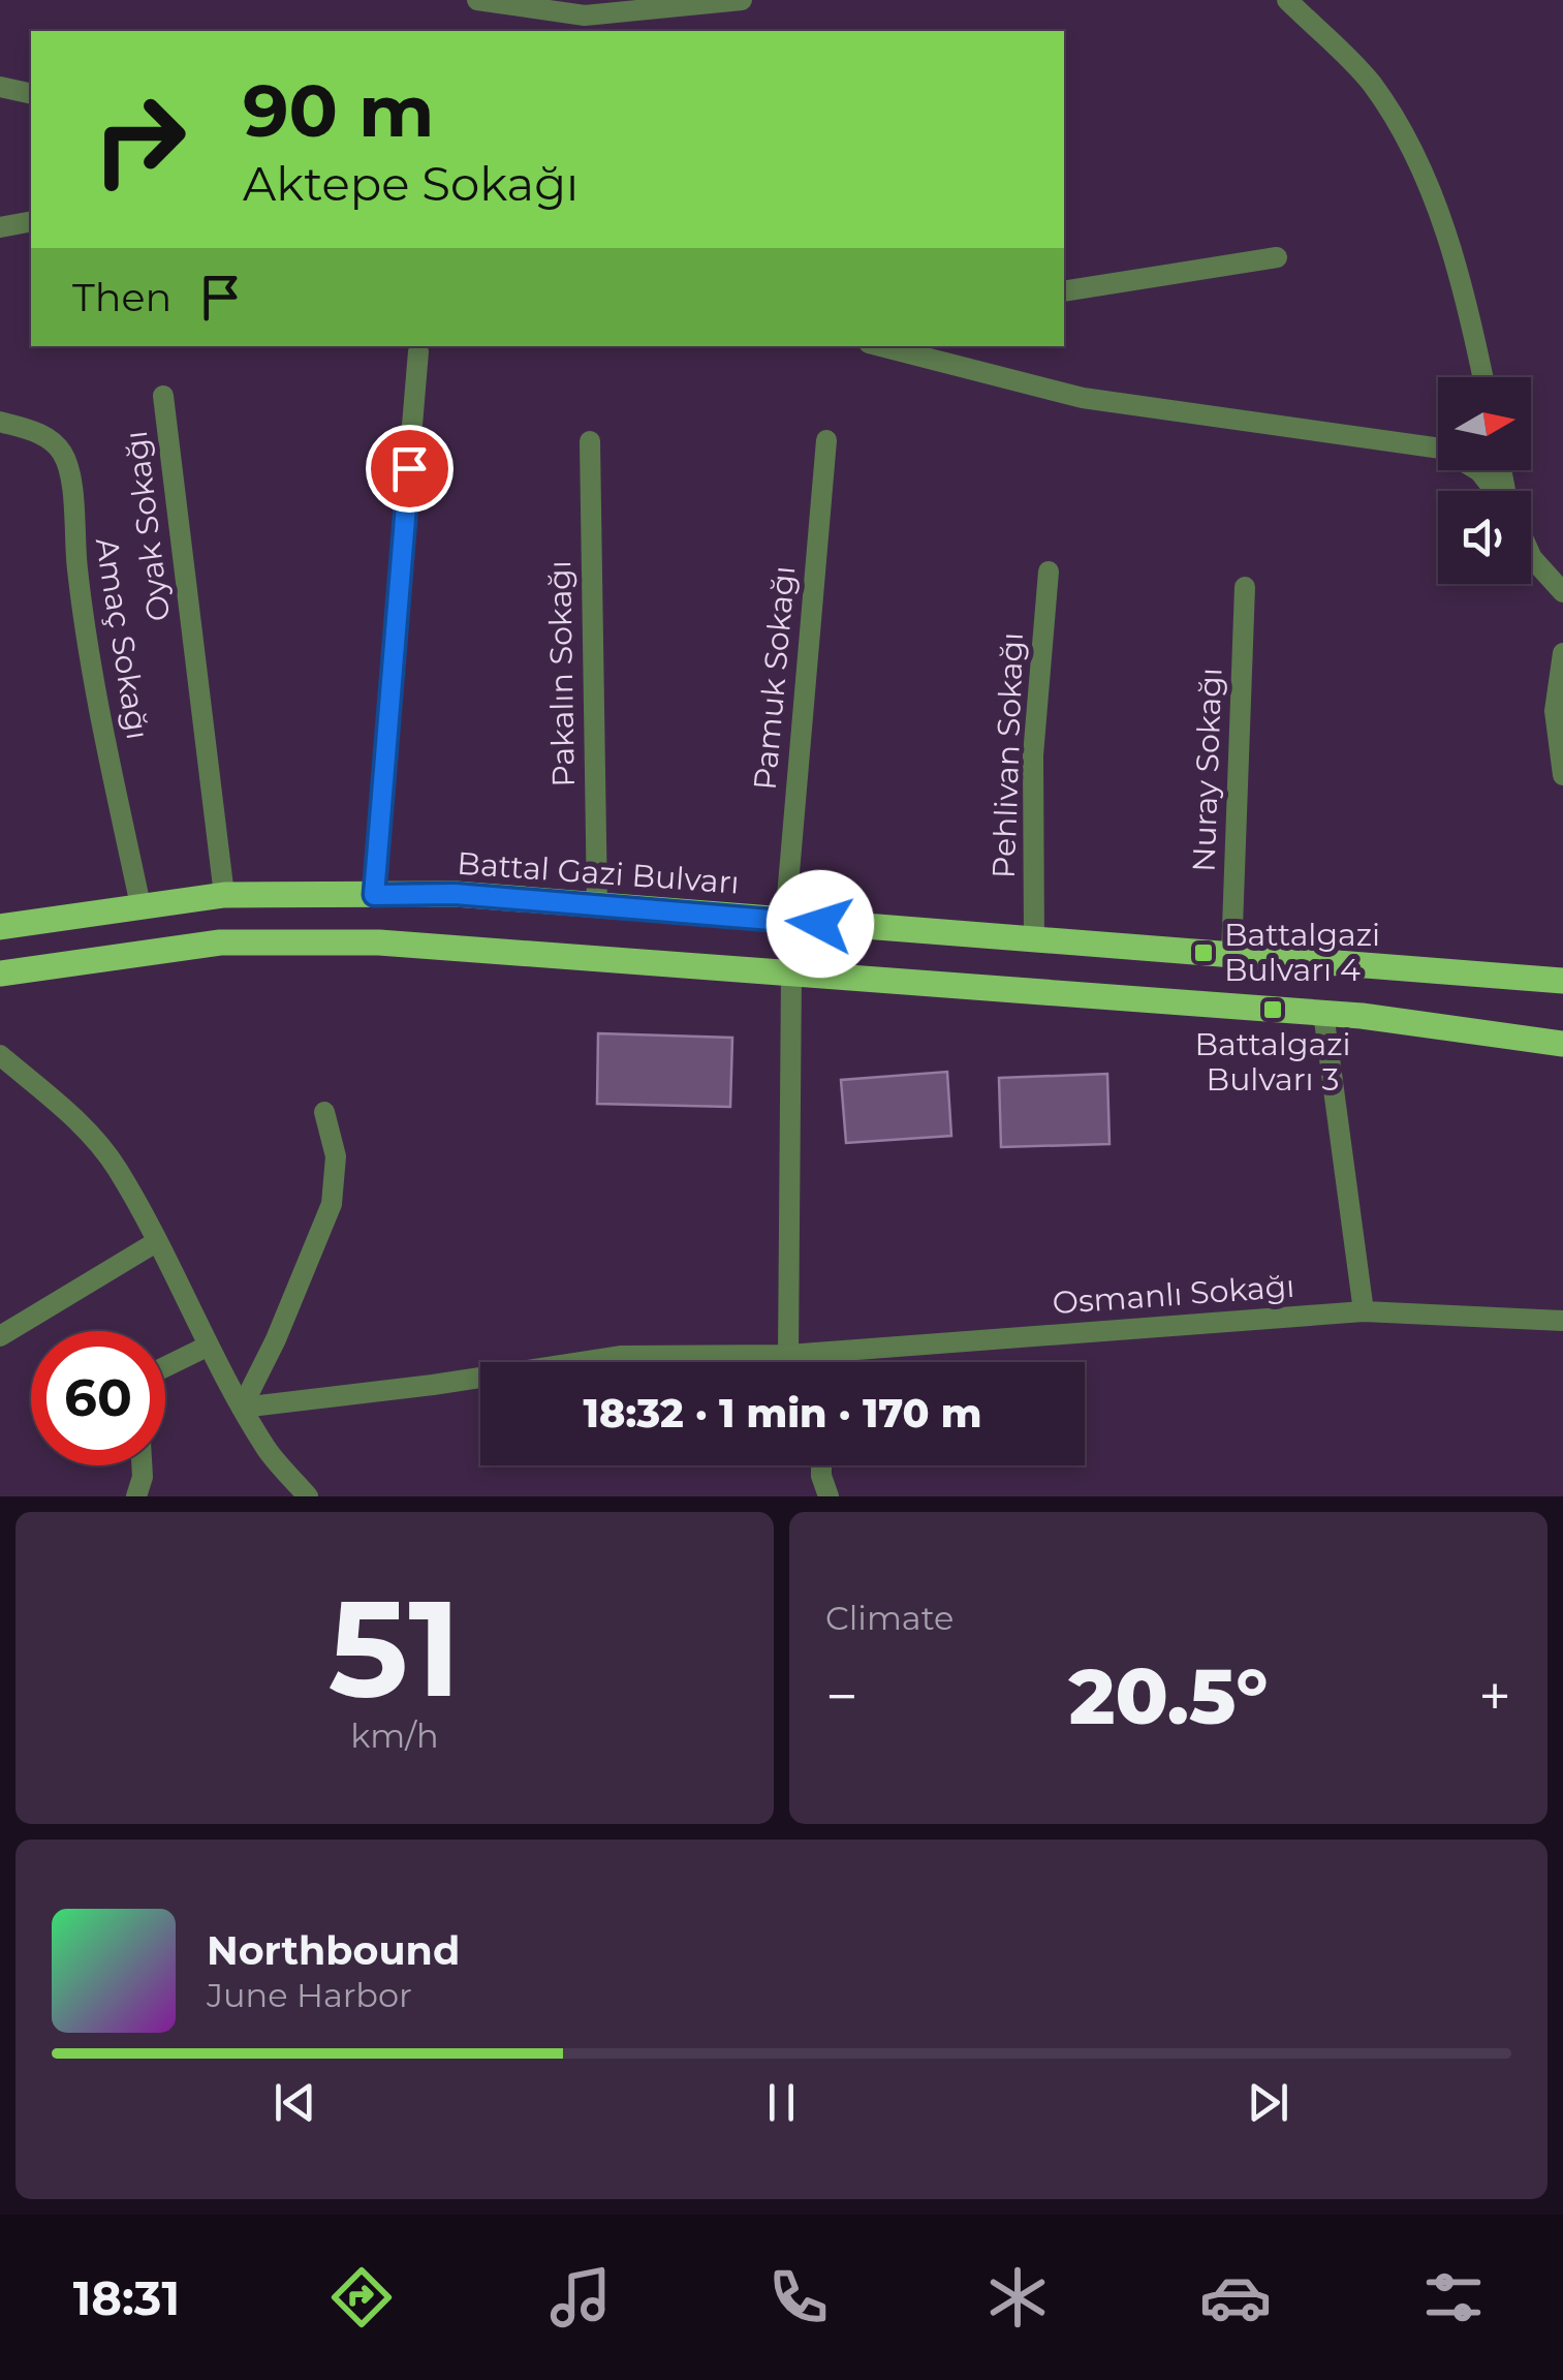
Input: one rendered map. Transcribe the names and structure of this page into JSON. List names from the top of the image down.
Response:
{
  "streets": {
    "main road": ["Battal Gazi Bulvarı"],
    "street": [
      "Oyak Sokağı",
      "Amaç Sokağı",
      "Pakalın Sokağı",
      "Pamuk Sokağı",
      "Pehlivan Sokağı",
      "Nuray Sokağı",
      "Osmanlı Sokağı"
    ]
  },
  "crossings": [
    ["Oyak Sokağı", "Battal Gazi Bulvarı"],
    ["Amaç Sokağı", "Battal Gazi Bulvarı"],
    ["Pakalın Sokağı", "Battal Gazi Bulvarı"],
    ["Pamuk Sokağı", "Battal Gazi Bulvarı"],
    ["Pehlivan Sokağı", "Battal Gazi Bulvarı"],
    ["Nuray Sokağı", "Battal Gazi Bulvarı"]
  ],
  "places": {
    "transit": ["Battalgazi Bulvarı 4", "Battalgazi Bulvarı 3"]
  },
  "north": "right",
  "page": {
    "turn": ["90 m", "Aktepe Sokağı"],
    "then": "Then",
    "limit": "60",
    "trip": "18:32 · 1 min · 170 m",
    "tile": [
      ["51", "km/h"],
      "Climate"
    ],
    "heat": ["−", "20.5°", "+"],
    "song": ["Northbound", "June Harbor"],
    "tabs": "18:31"
  }
}
